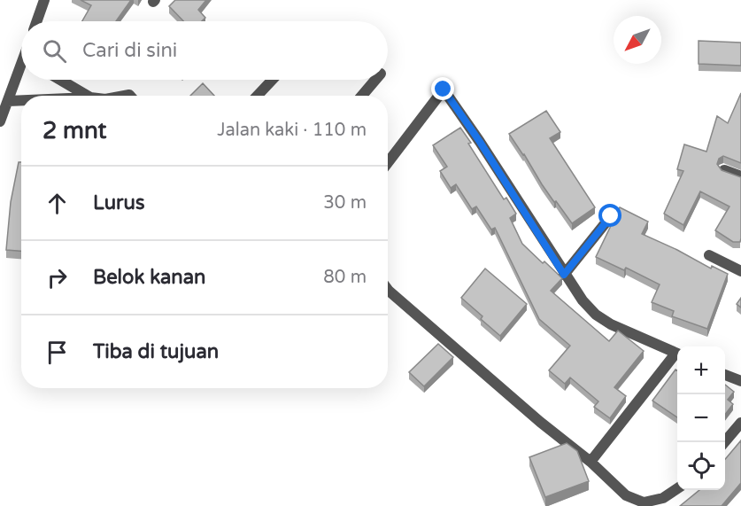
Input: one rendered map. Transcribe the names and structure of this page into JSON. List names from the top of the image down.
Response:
{
  "north": "bottom left",
  "page": {
    "search": "Cari di sini",
    "heading": ["2 mnt", "Jalan kaki · 110 m"],
    "list": [
      ["Lurus", "30 m"],
      ["Belok kanan", "80 m"],
      "Tiba di tujuan"
    ],
    "map_buttons": ["+", "−"]
  }
}
